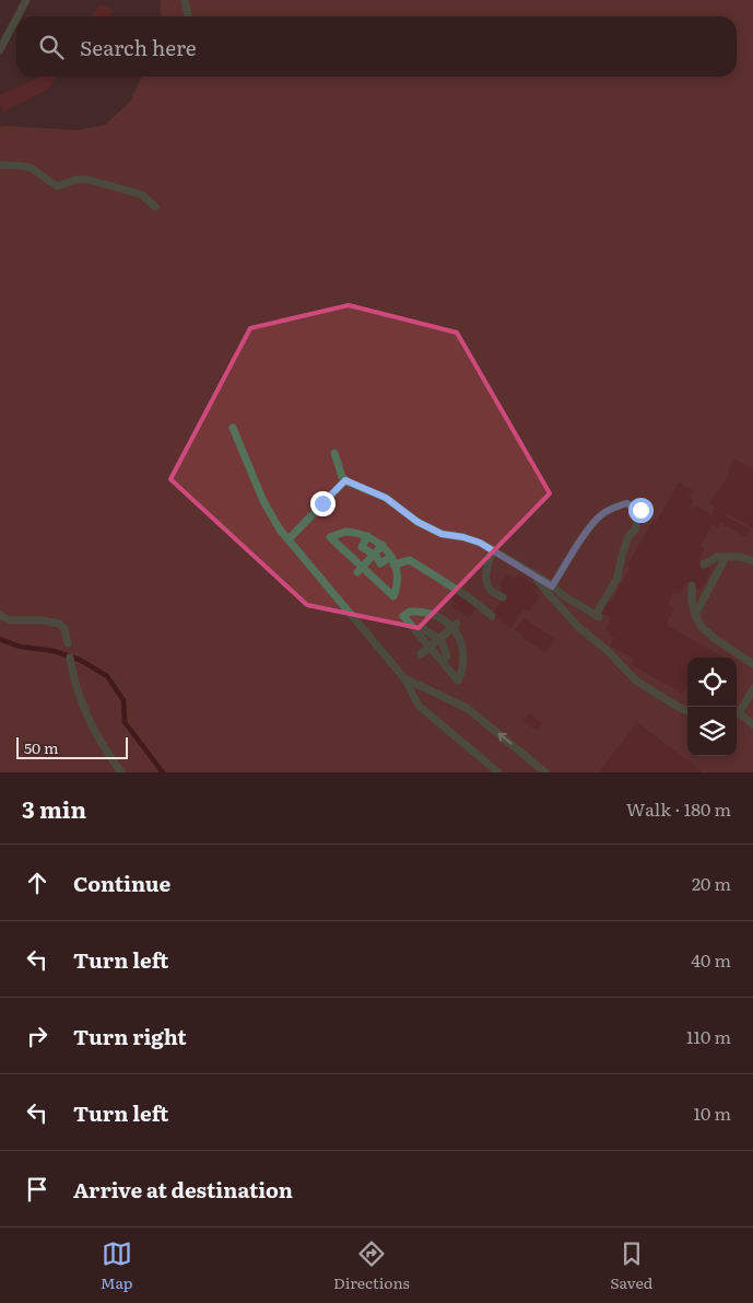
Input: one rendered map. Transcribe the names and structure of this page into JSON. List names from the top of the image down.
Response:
{
  "scale_bar": "50 m",
  "page": {
    "search": "Search here",
    "scale": "50 m",
    "heading": ["3 min", "Walk · 180 m"],
    "list": [
      ["Continue", "20 m"],
      ["Turn left", "40 m"],
      ["Turn right", "110 m"],
      ["Turn left", "10 m"],
      "Arrive at destination"
    ],
    "nav": ["Map", "Directions", "Saved"]
  }
}
